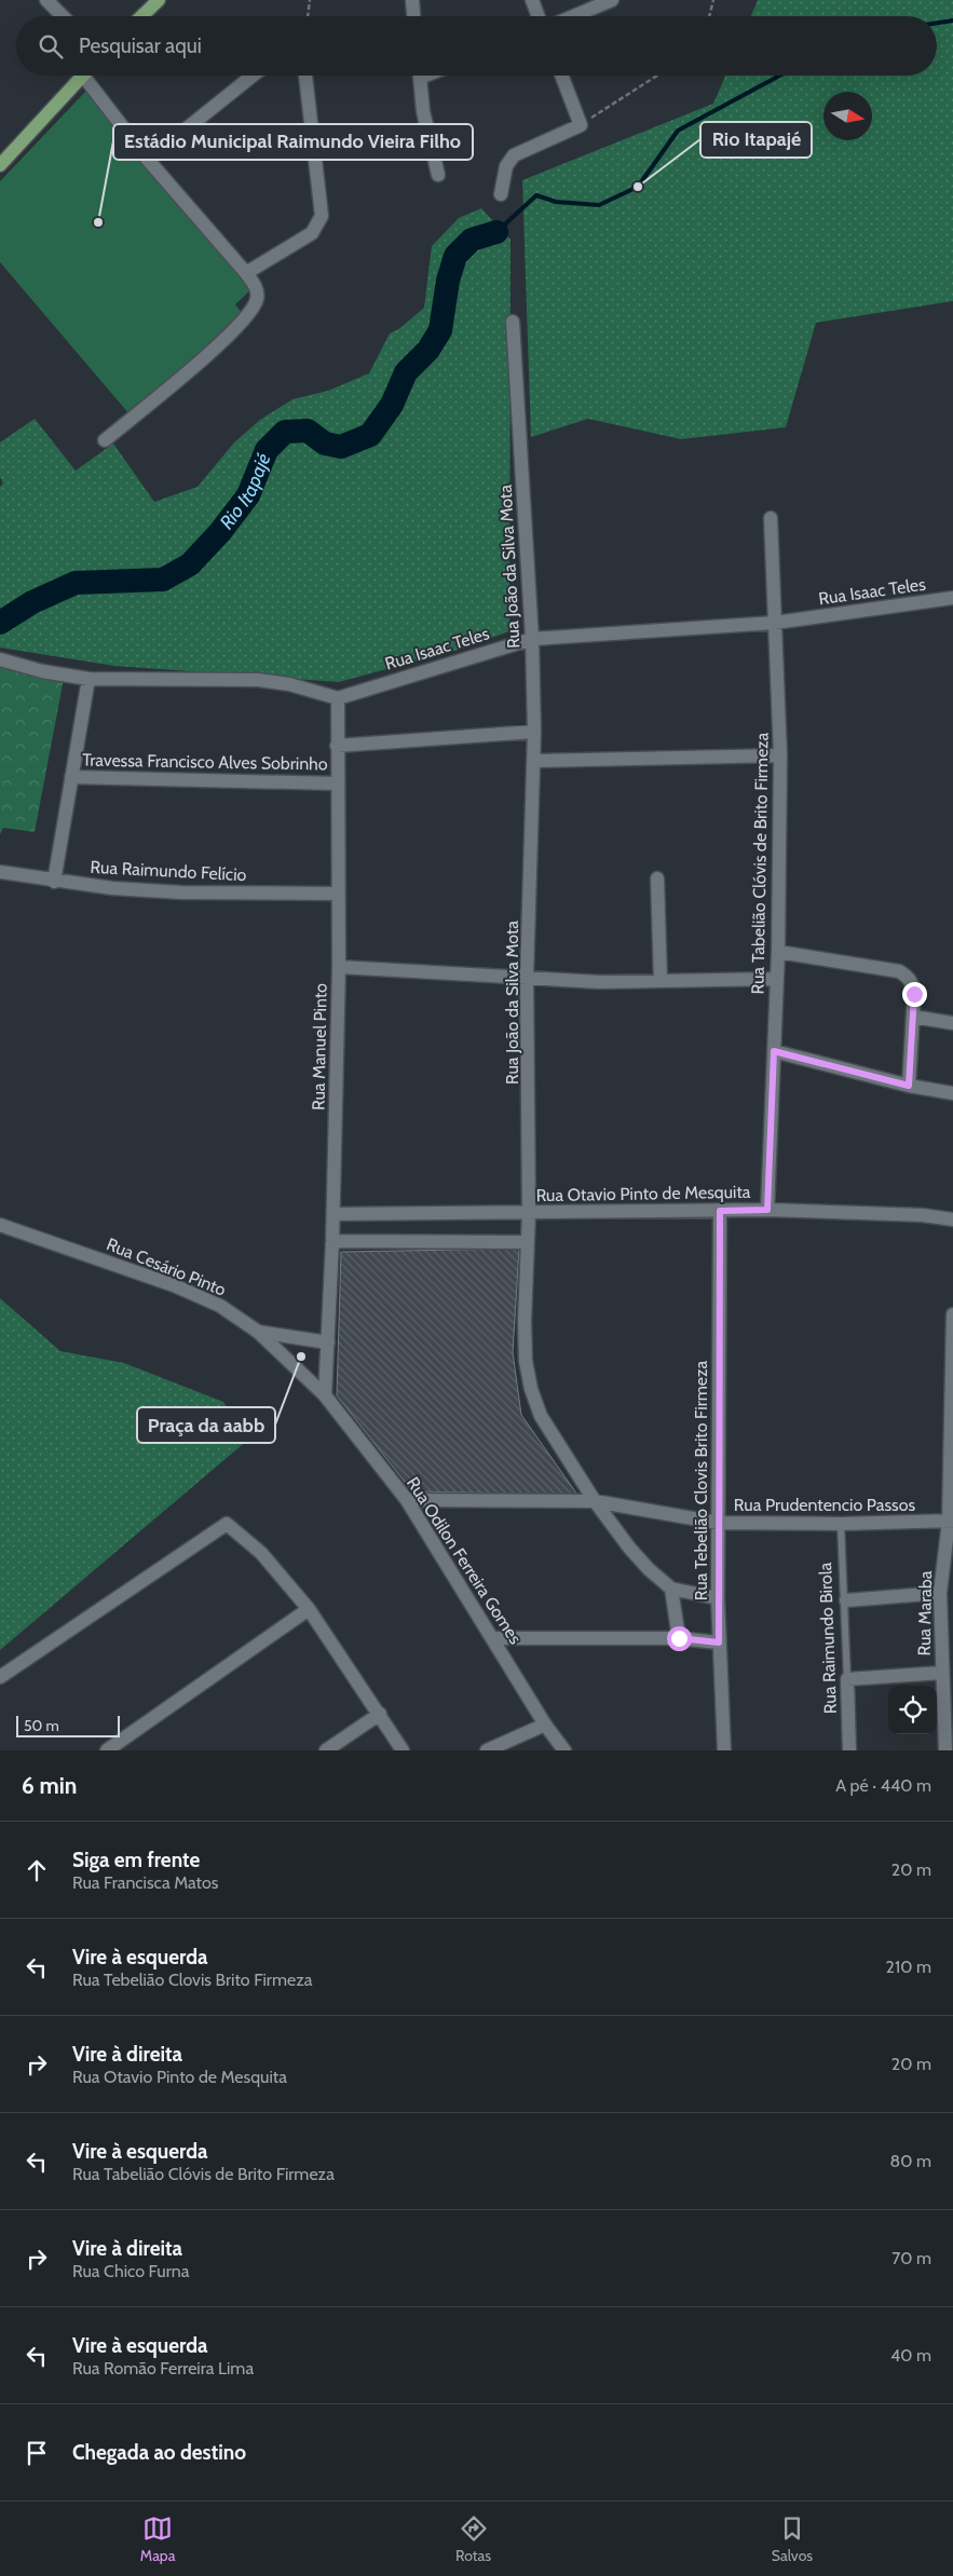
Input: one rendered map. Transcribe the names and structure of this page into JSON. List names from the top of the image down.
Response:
{
  "streets": {
    "street": [
      "Rua João da Silva Mota",
      "Rua Isaac Teles",
      "Travessa Francisco Alves Sobrinho",
      "Rua Tabelião Clóvis de Brito Firmeza",
      "Rua Raimundo Felício",
      "Rua Manuel Pinto",
      "Rua Otavio Pinto de Mesquita",
      "Rua Cesário Pinto",
      "Rua Tebelião Clovis Brito Firmeza",
      "Rua Prudentencio Passos",
      "Rua Odilon Ferreira Gomes",
      "Rua Maraba",
      "Rua Raimundo Birola"
    ]
  },
  "crossings": [
    ["Rua João da Silva Mota", "Rua Isaac Teles"],
    ["Rua João da Silva Mota", "Rua Otavio Pinto de Mesquita"],
    ["Rua João da Silva Mota", "Rua Tebelião Clovis Brito Firmeza"],
    ["Rua João da Silva Mota", "Rua Prudentencio Passos"],
    ["Rua Isaac Teles", "Rua Tabelião Clóvis de Brito Firmeza"],
    ["Rua Isaac Teles", "Rua Manuel Pinto"],
    ["Travessa Francisco Alves Sobrinho", "Rua Manuel Pinto"],
    ["Rua Tabelião Clóvis de Brito Firmeza", "Rua Otavio Pinto de Mesquita"],
    ["Rua Raimundo Felício", "Rua Manuel Pinto"],
    ["Rua Manuel Pinto", "Rua Otavio Pinto de Mesquita"],
    ["Rua Manuel Pinto", "Rua Cesário Pinto"],
    ["Rua Manuel Pinto", "Rua Odilon Ferreira Gomes"],
    ["Rua Otavio Pinto de Mesquita", "Rua Tebelião Clovis Brito Firmeza"],
    ["Rua Cesário Pinto", "Rua Odilon Ferreira Gomes"],
    ["Rua Tebelião Clovis Brito Firmeza", "Rua Prudentencio Passos"],
    ["Rua Prudentencio Passos", "Rua Odilon Ferreira Gomes"],
    ["Rua Prudentencio Passos", "Rua Maraba"],
    ["Rua Prudentencio Passos", "Rua Raimundo Birola"]
  ],
  "water": ["Rio Itapajé"],
  "places": ["Rio Itapajé", "Estádio Municipal Raimundo Vieira Filho", "Praça da aabb"],
  "scale_bar": "50 m",
  "north": "right",
  "page": {
    "search": "Pesquisar aqui",
    "scale": "50 m",
    "heading": ["6 min", "A pé · 440 m"],
    "list": [
      ["Siga em frente", "Rua Francisca Matos", "20 m"],
      ["Vire à esquerda", "Rua Tebelião Clovis Brito Firmeza", "210 m"],
      ["Vire à direita", "Rua Otavio Pinto de Mesquita", "20 m"],
      ["Vire à esquerda", "Rua Tabelião Clóvis de Brito Firmeza", "80 m"],
      ["Vire à direita", "Rua Chico Furna", "70 m"],
      ["Vire à esquerda", "Rua Romão Ferreira Lima", "40 m"],
      "Chegada ao destino"
    ],
    "nav": ["Mapa", "Rotas", "Salvos"]
  }
}
